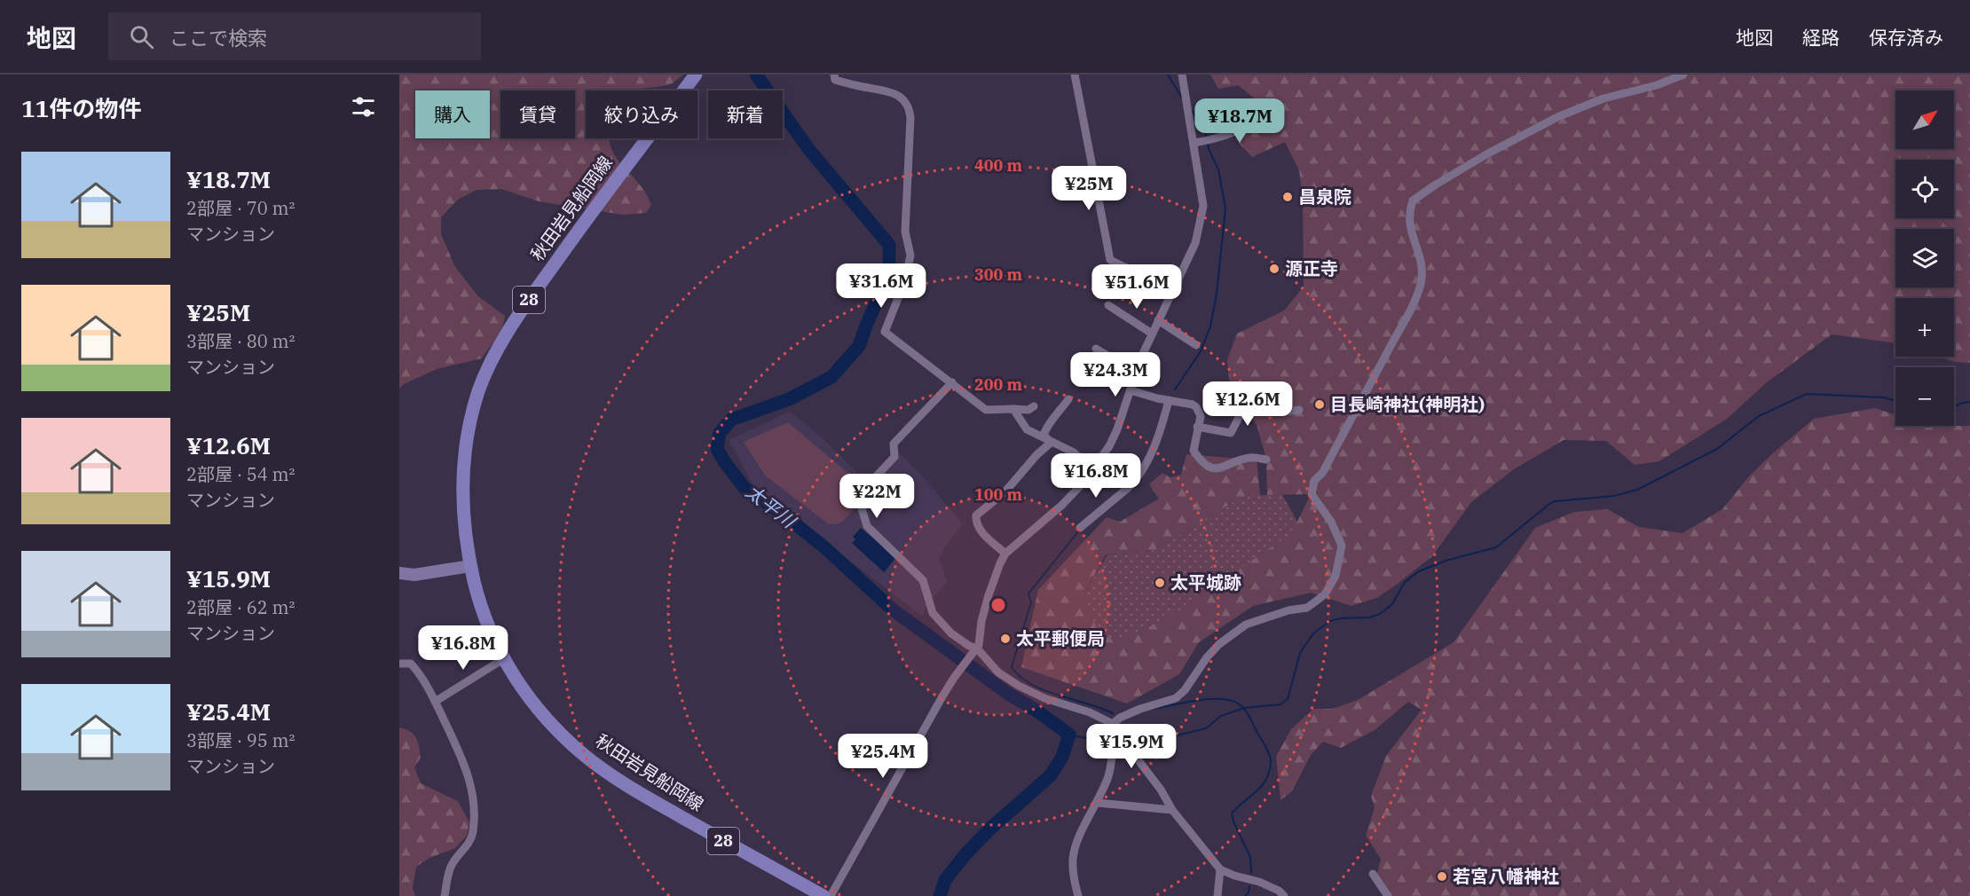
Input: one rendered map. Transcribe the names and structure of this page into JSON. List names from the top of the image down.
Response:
{
  "streets": {
    "main road": ["秋田岩見船岡線", "28"]
  },
  "water": ["太平川"],
  "places": [
    "昌泉院",
    "源正寺",
    "目長崎神社(神明社)",
    "太平城跡",
    "太平郵便局",
    "若宮八幡神社"
  ],
  "north": "top right",
  "page": {
    "header": "地図",
    "search": "ここで検索",
    "nav": ["地図", "経路", "保存済み"],
    "heading": "11件の物件",
    "map_buttons": ["+", "−"],
    "chip": [
      "購入",
      "賃貸",
      "絞り込み",
      "新着"
    ],
    "price": [
      "¥18.7M",
      "¥25M",
      "¥31.6M",
      "¥51.6M",
      "¥24.3M",
      "¥12.6M",
      "¥16.8M",
      "¥22M",
      "¥16.8M",
      "¥15.9M",
      "¥25.4M"
    ],
    "list": [
      {
        "name": "¥18.7M",
        "note": "2部屋 · 70 m² · マンション"
      },
      {
        "name": "¥25M",
        "note": "3部屋 · 80 m² · マンション"
      },
      {
        "name": "¥12.6M",
        "note": "2部屋 · 54 m² · マンション"
      },
      {
        "name": "¥15.9M",
        "note": "2部屋 · 62 m² · マンション"
      },
      {
        "name": "¥25.4M",
        "note": "3部屋 · 95 m² · マンション"
      }
    ]
  },
  "rings": [
    "400 m",
    "300 m",
    "200 m",
    "100 m"
  ]
}
